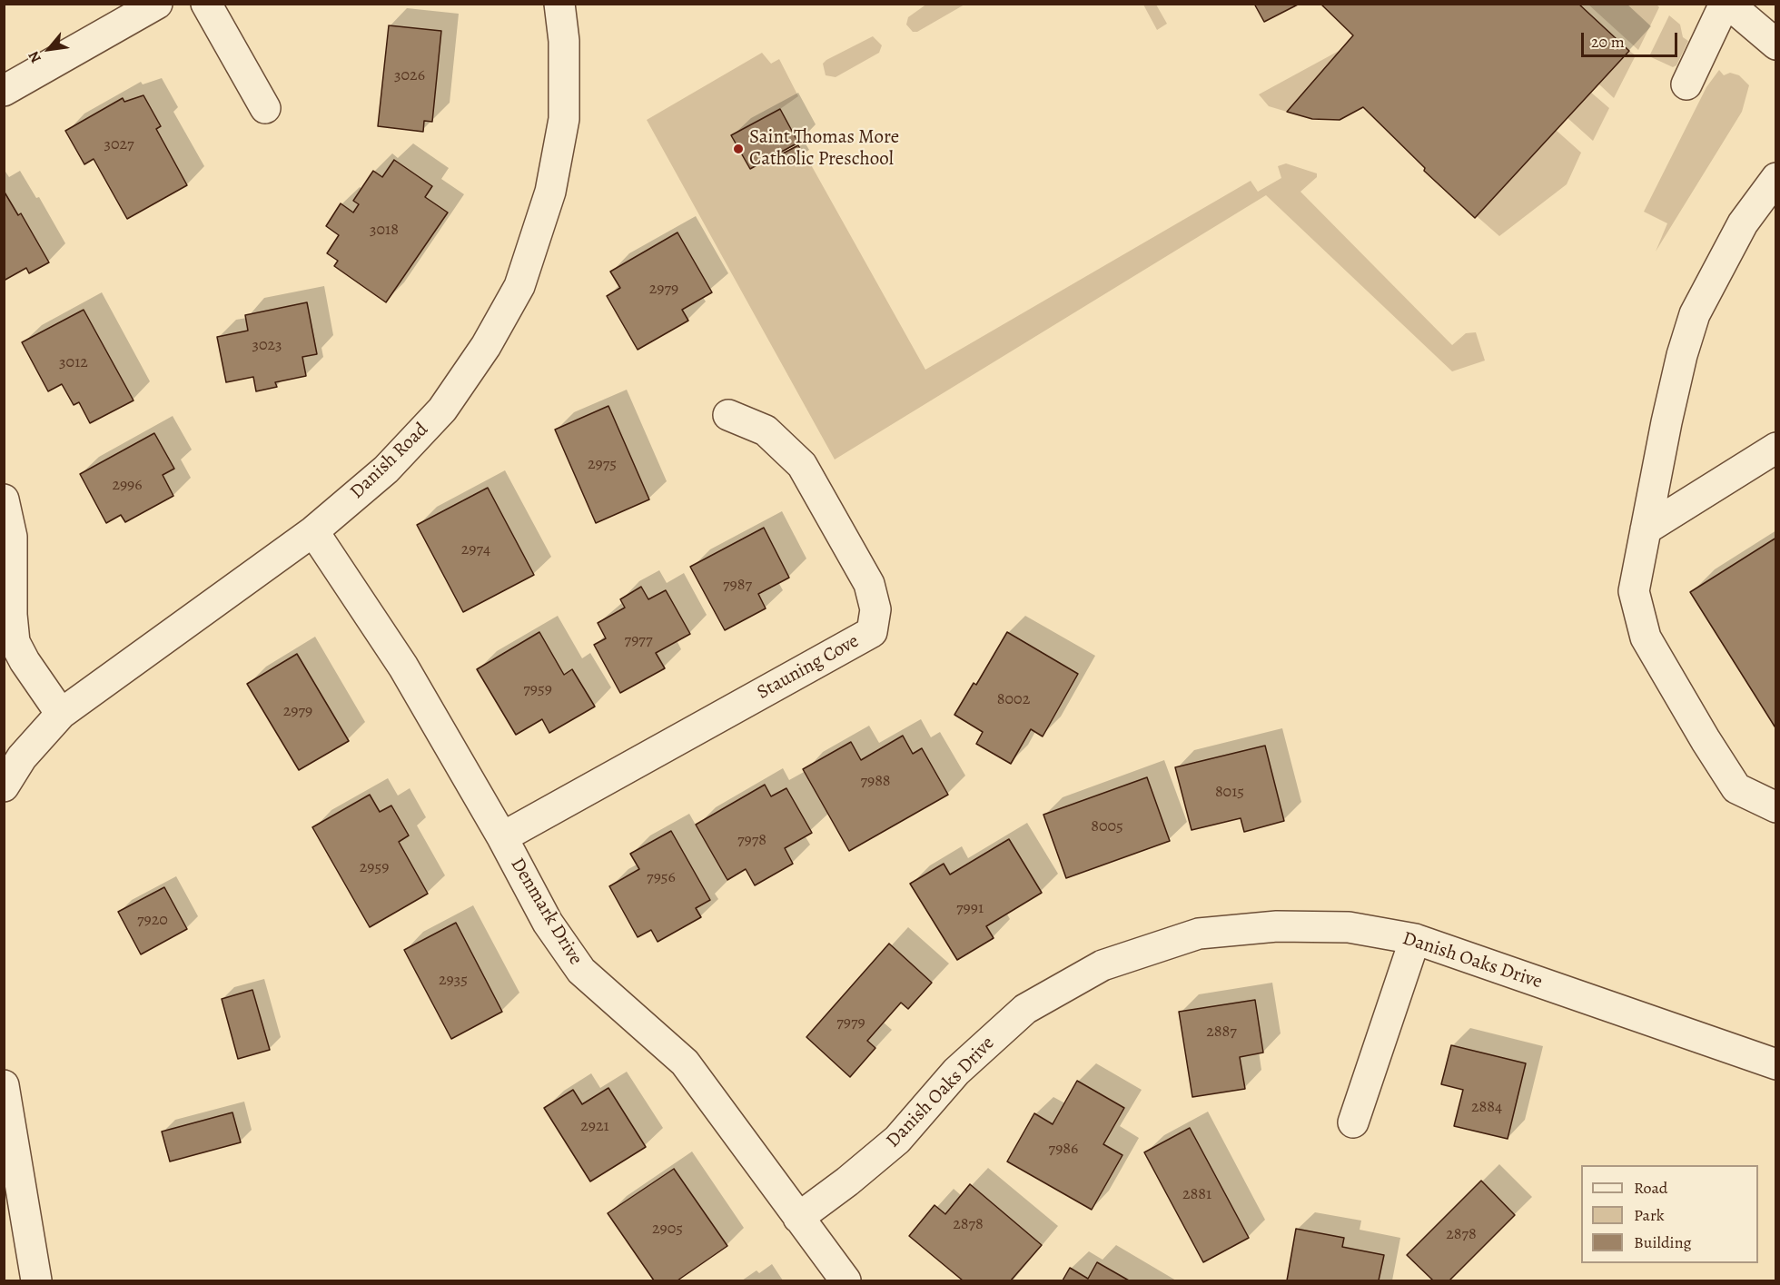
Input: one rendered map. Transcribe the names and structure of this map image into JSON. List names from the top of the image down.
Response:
{
  "streets": {
    "street": [
      "Danish Road",
      "Stauning Cove",
      "Denmark Drive",
      "Danish Oaks Drive"
    ]
  },
  "crossings": [
    ["Danish Road", "Denmark Drive"],
    ["Stauning Cove", "Denmark Drive"],
    ["Denmark Drive", "Danish Oaks Drive"]
  ],
  "places": ["Saint Thomas More Catholic Preschool"],
  "house_numbers": [
    "3026",
    "3027",
    "3018",
    "2979",
    "3023",
    "3012",
    "2975",
    "2996",
    "2974",
    "7987",
    "7977",
    "7959",
    "8002",
    "2979",
    "7988",
    "8015",
    "8005",
    "7978",
    "2959",
    "7956",
    "7991",
    "7920",
    "2935",
    "7979",
    "2887",
    "2884",
    "2921",
    "7986",
    "2881",
    "2878",
    "2905",
    "2878"
  ],
  "legend": ["Road", "Park", "Building"],
  "scale_bar": "20 m",
  "north": "bottom left"
}
